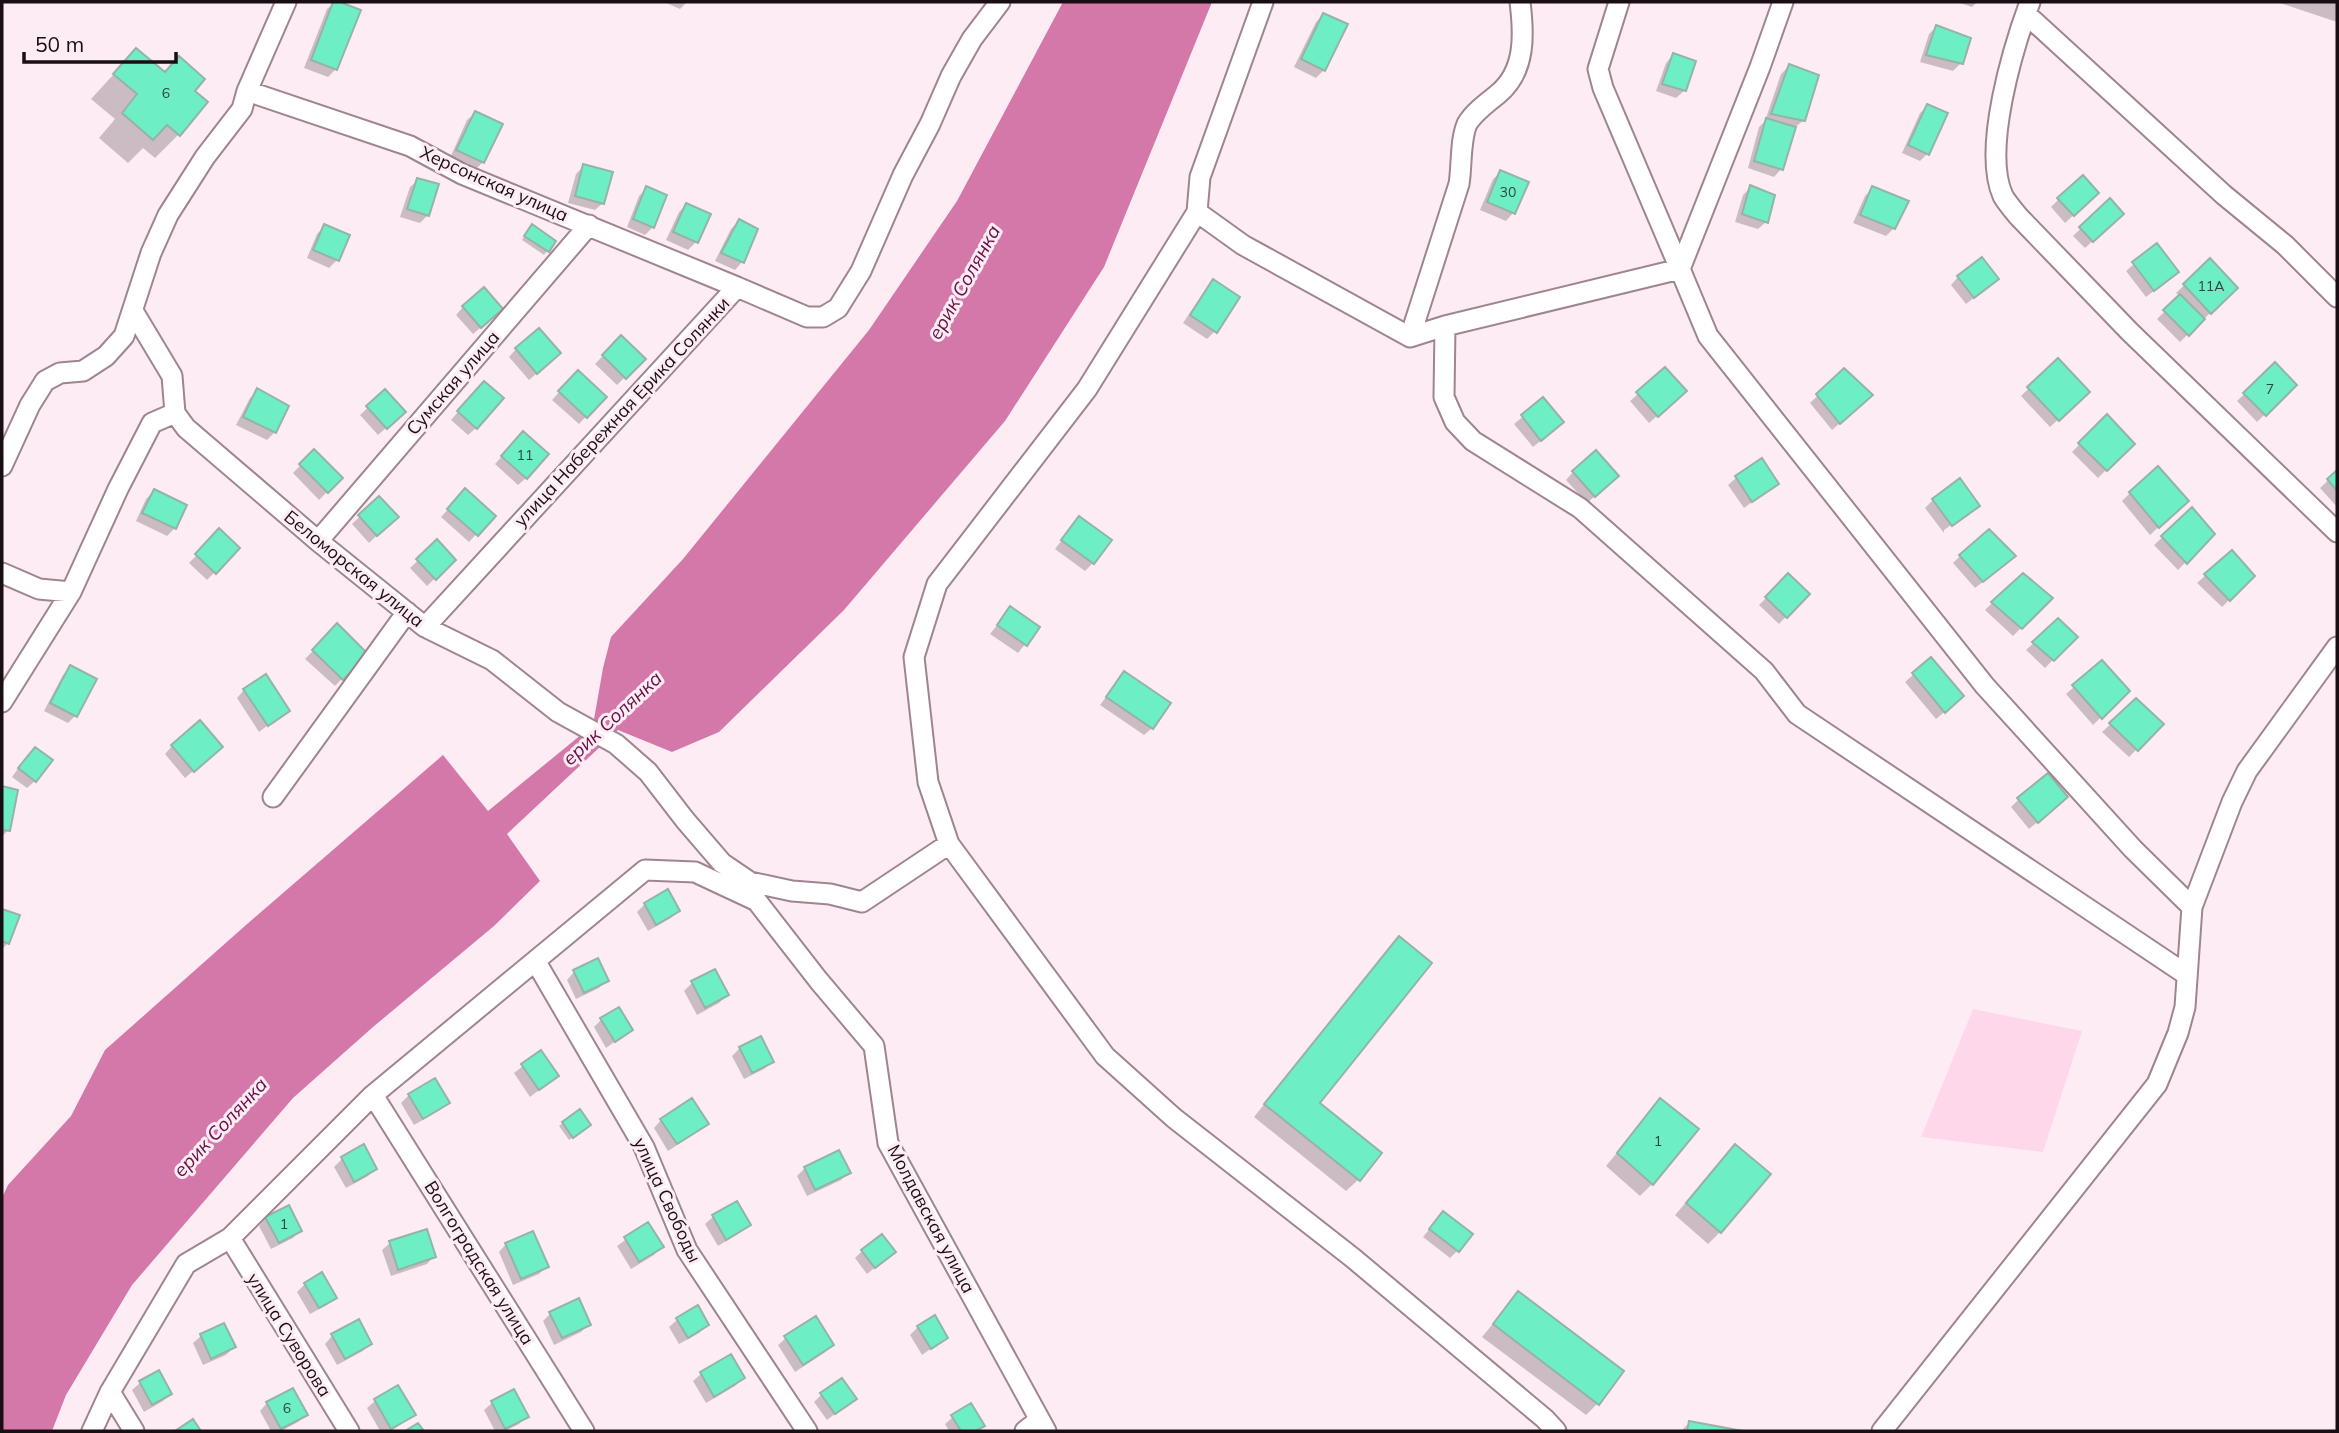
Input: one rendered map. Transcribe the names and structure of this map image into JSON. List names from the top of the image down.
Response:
{
  "streets": {
    "street": [
      "Херсонская улица",
      "Сумская улица",
      "улица Набережная Ерика Солянки",
      "Беломорская улица",
      "улица Свободы",
      "Молдавская улица",
      "Волгоградская улица",
      "улица Суворова"
    ]
  },
  "crossings": [
    ["Херсонская улица", "Сумская улица"],
    ["Херсонская улица", "улица Набережная Ерика Солянки"],
    ["Сумская улица", "Беломорская улица"],
    ["улица Набережная Ерика Солянки", "Беломорская улица"],
    ["Беломорская улица", "Молдавская улица"]
  ],
  "water": ["ерик Солянка"],
  "house_numbers": [
    "6",
    "30",
    "11А",
    "7",
    "11",
    "1",
    "1",
    "6"
  ],
  "scale_bar": "50 m"
}
